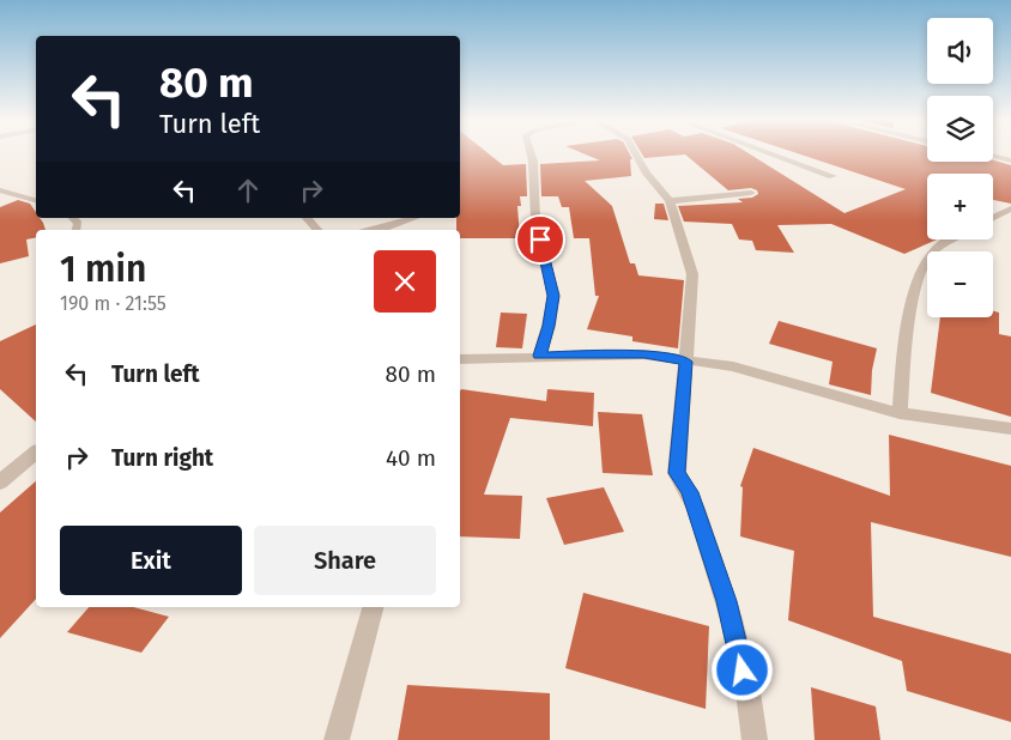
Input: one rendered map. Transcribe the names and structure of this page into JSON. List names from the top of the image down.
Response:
{
  "page": {
    "map_buttons": ["+", "−"],
    "turn": ["80 m", "Turn left"],
    "heading": ["1 min", "190 m · 21:55"],
    "list": [
      {
        "name": "Turn left",
        "value": "80 m"
      },
      {
        "name": "Turn right",
        "value": "40 m"
      }
    ],
    "buttons": ["Exit", "Share"]
  }
}
